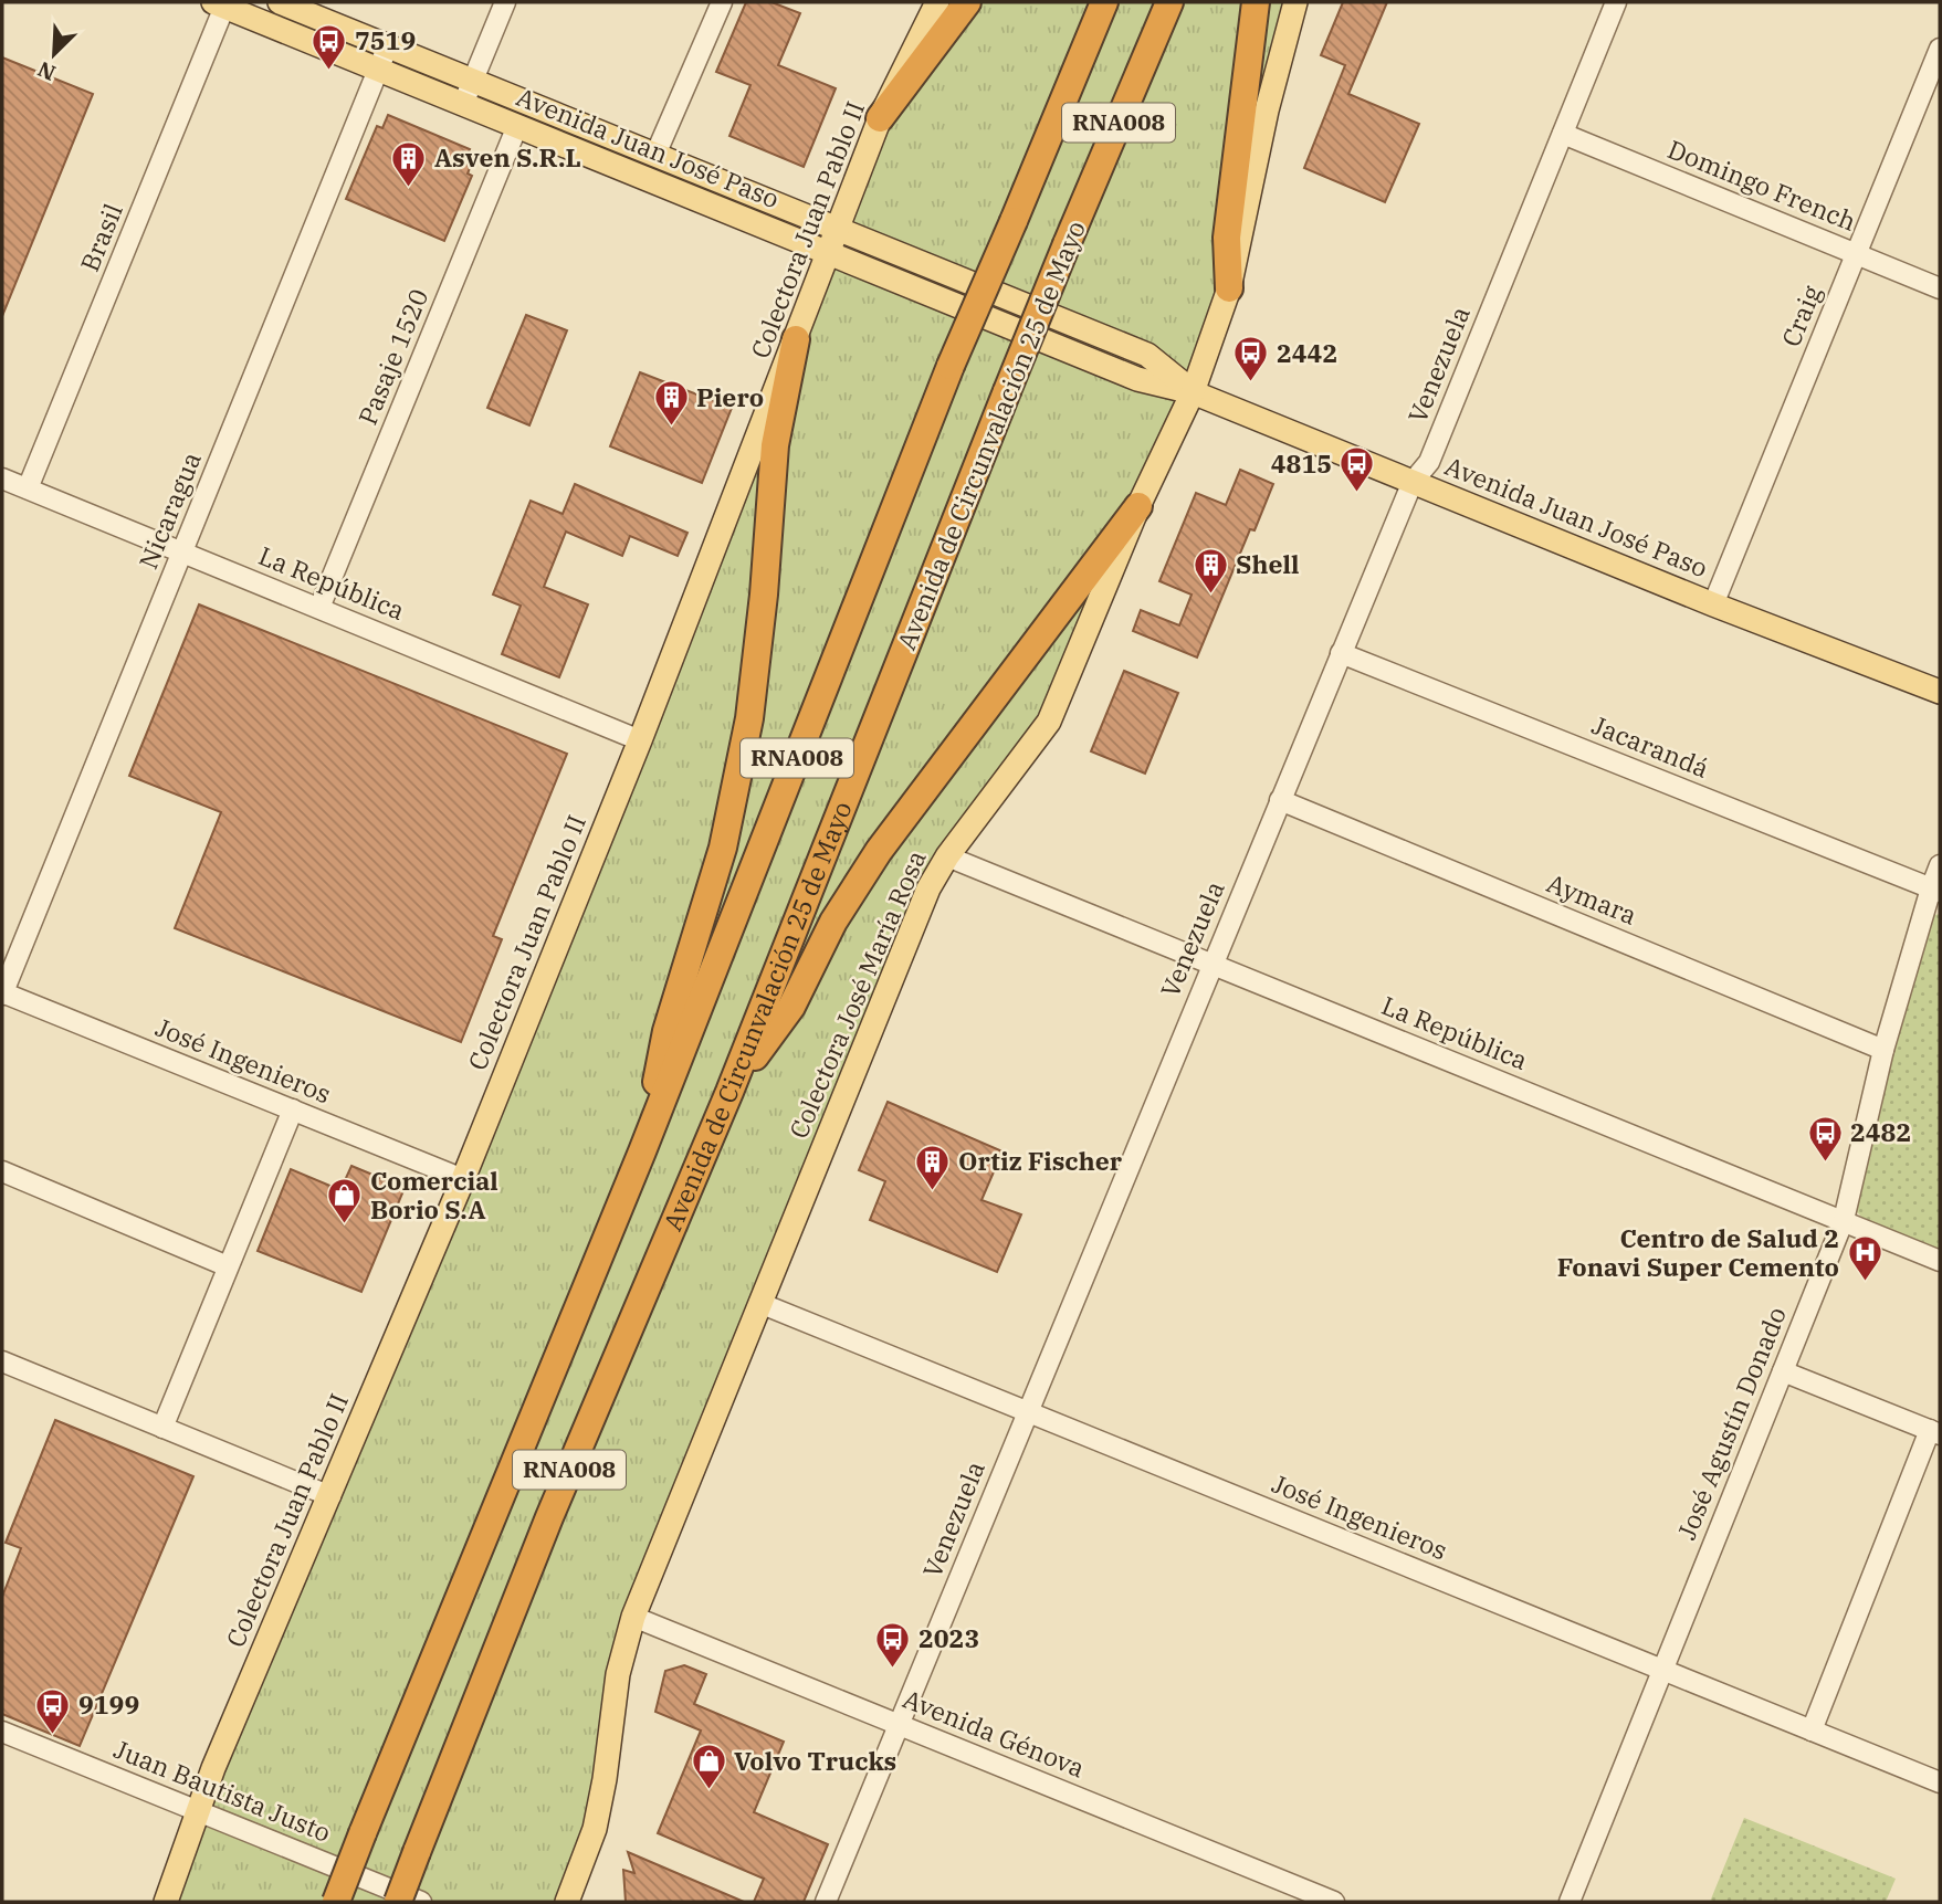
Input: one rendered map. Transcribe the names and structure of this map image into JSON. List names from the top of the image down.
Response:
{
  "streets": {
    "highway": ["RNA008", "Avenida de Circunvalación 25 de Mayo"],
    "main road": ["Avenida Juan José Paso", "Colectora Juan Pablo II", "Colectora José María Rosa"],
    "street": [
      "Domingo French",
      "Brasil",
      "Craig",
      "Pasaje 1520",
      "Venezuela",
      "Nicaragua",
      "La República",
      "Jacarandá",
      "Aymara",
      "José Ingenieros",
      "José Agustín Donado",
      "Avenida Génova",
      "Juan Bautista Justo"
    ]
  },
  "crossings": [
    ["Avenida Juan José Paso", "Colectora Juan Pablo II"],
    ["Avenida Juan José Paso", "Brasil"],
    ["Avenida Juan José Paso", "Craig"],
    ["Avenida Juan José Paso", "Pasaje 1520"],
    ["Avenida Juan José Paso", "Venezuela"],
    ["Avenida Juan José Paso", "Nicaragua"],
    ["Avenida Juan José Paso", "Colectora José María Rosa"],
    ["Domingo French", "Craig"],
    ["Domingo French", "Venezuela"],
    ["Colectora Juan Pablo II", "La República"],
    ["Colectora Juan Pablo II", "José Ingenieros"],
    ["Colectora Juan Pablo II", "Juan Bautista Justo"],
    ["Brasil", "La República"],
    ["Pasaje 1520", "La República"],
    ["Venezuela", "La República"],
    ["Venezuela", "Jacarandá"],
    ["Venezuela", "Aymara"],
    ["Venezuela", "José Ingenieros"],
    ["Venezuela", "Avenida Génova"],
    ["Nicaragua", "La República"],
    ["Nicaragua", "José Ingenieros"],
    ["La República", "Colectora José María Rosa"],
    ["La República", "José Agustín Donado"],
    ["Jacarandá", "José Agustín Donado"],
    ["Aymara", "José Agustín Donado"],
    ["Colectora José María Rosa", "José Ingenieros"],
    ["Colectora José María Rosa", "Avenida Génova"],
    ["José Ingenieros", "José Agustín Donado"]
  ],
  "places": {
    "bus stop": [
      "7519",
      "2442",
      "4815",
      "2482",
      "2023",
      "9199"
    ],
    "building": [
      "Asven S.R.L",
      "Piero",
      "Shell",
      "Ortiz Fischer"
    ],
    "shop": ["Comercial Borio S.A", "Volvo Trucks"],
    "hospital": ["Centro de Salud 2 Fonavi Super Cemento"]
  },
  "north": "bottom left"
}
